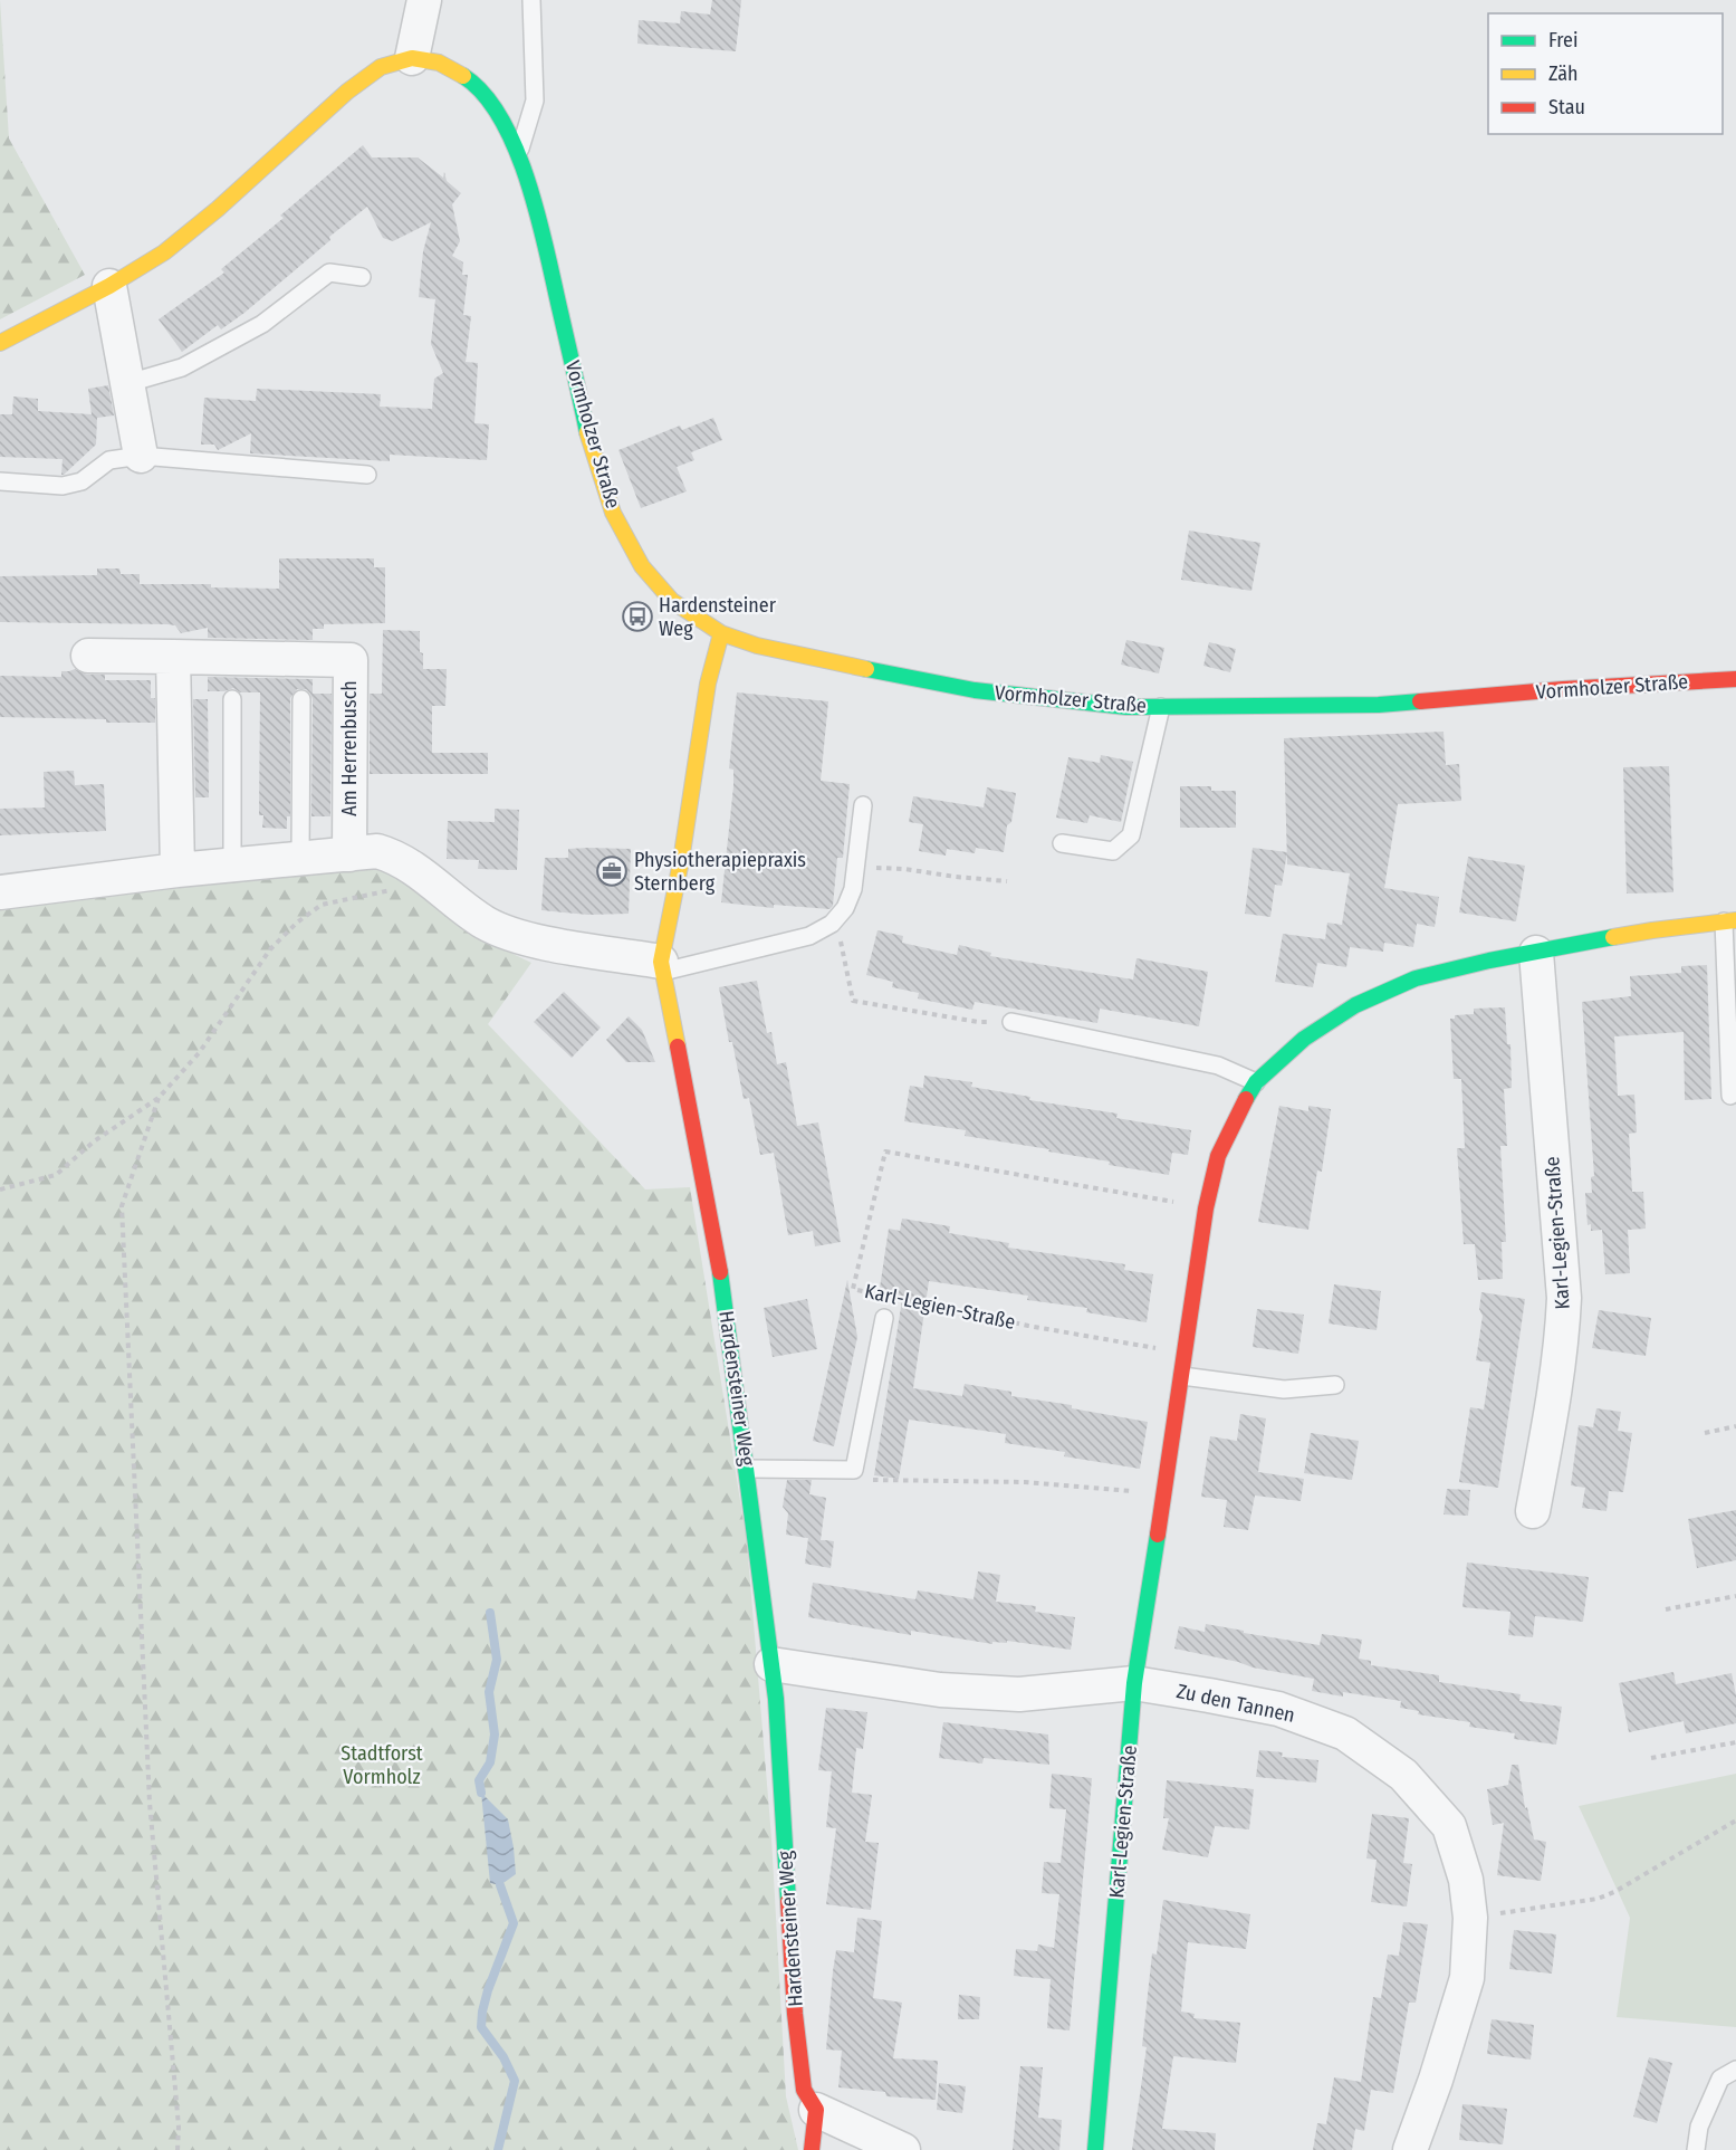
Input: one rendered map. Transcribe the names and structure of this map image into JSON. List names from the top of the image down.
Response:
{
  "streets": {
    "street": [
      "Vormholzer Straße",
      "Am Herrenbusch",
      "Karl-Legien-Straße",
      "Hardensteiner Weg",
      "Zu den Tannen"
    ]
  },
  "crossings": [
    ["Vormholzer Straße", "Hardensteiner Weg"],
    ["Karl-Legien-Straße", "Zu den Tannen"],
    ["Hardensteiner Weg", "Zu den Tannen"]
  ],
  "parks": ["Stadtforst Vormholz"],
  "places": {
    "bus stop": ["Hardensteiner Weg"],
    "office": ["Physiotherapiepraxis Sternberg"]
  },
  "legend": ["Frei", "Zäh", "Stau"]
}
